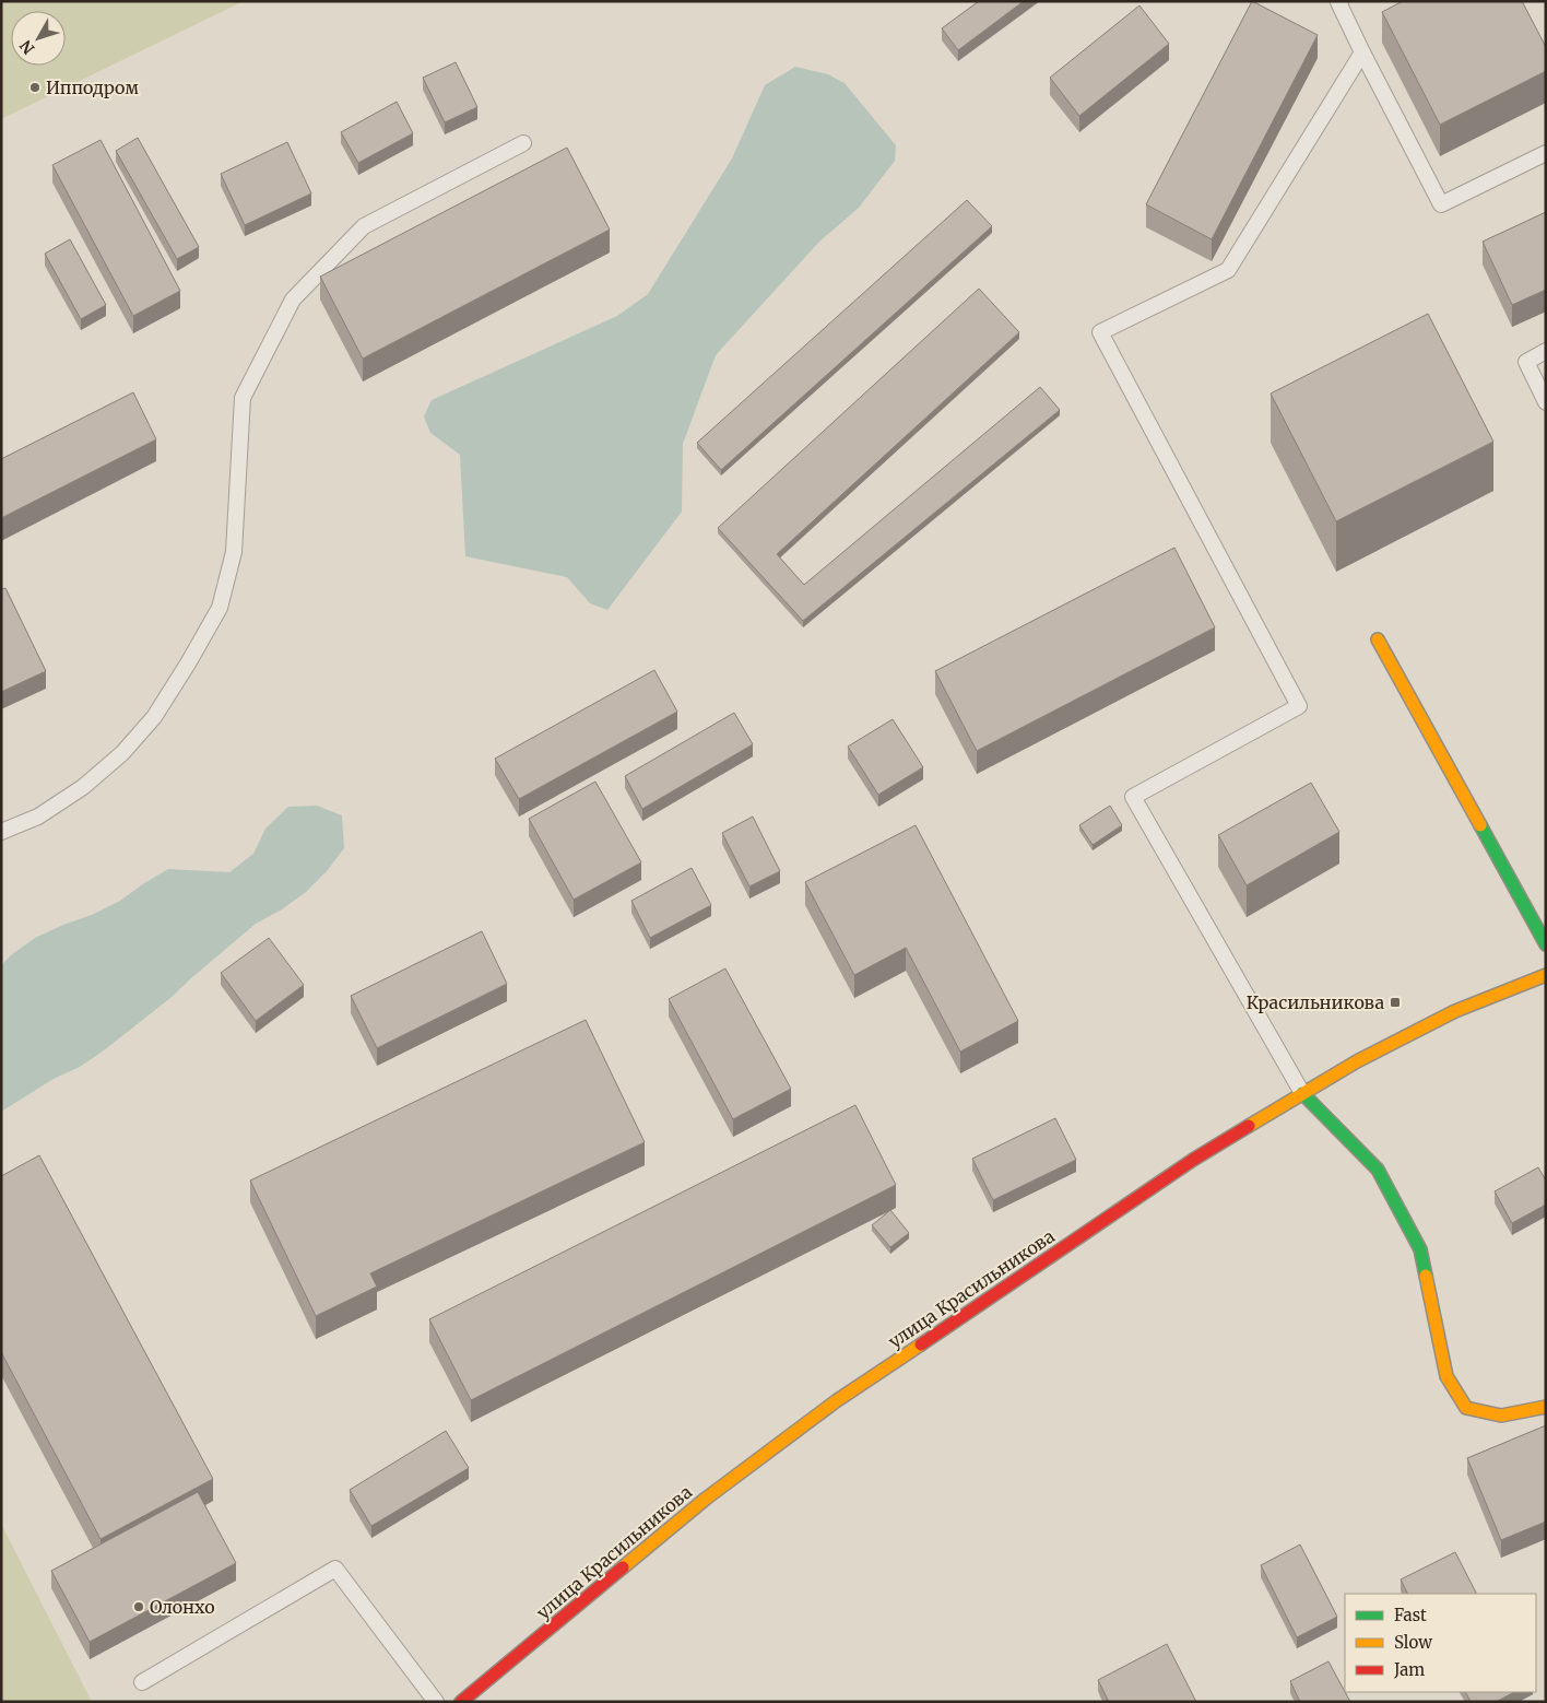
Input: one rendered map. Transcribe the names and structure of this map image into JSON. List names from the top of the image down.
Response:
{
  "streets": {
    "main road": ["улица Красильникова"]
  },
  "places": {
    "other": ["Ипподром", "Олонхо"],
    "transit": ["Красильникова"]
  },
  "legend": ["Fast", "Slow", "Jam"],
  "north": "bottom left"
}
